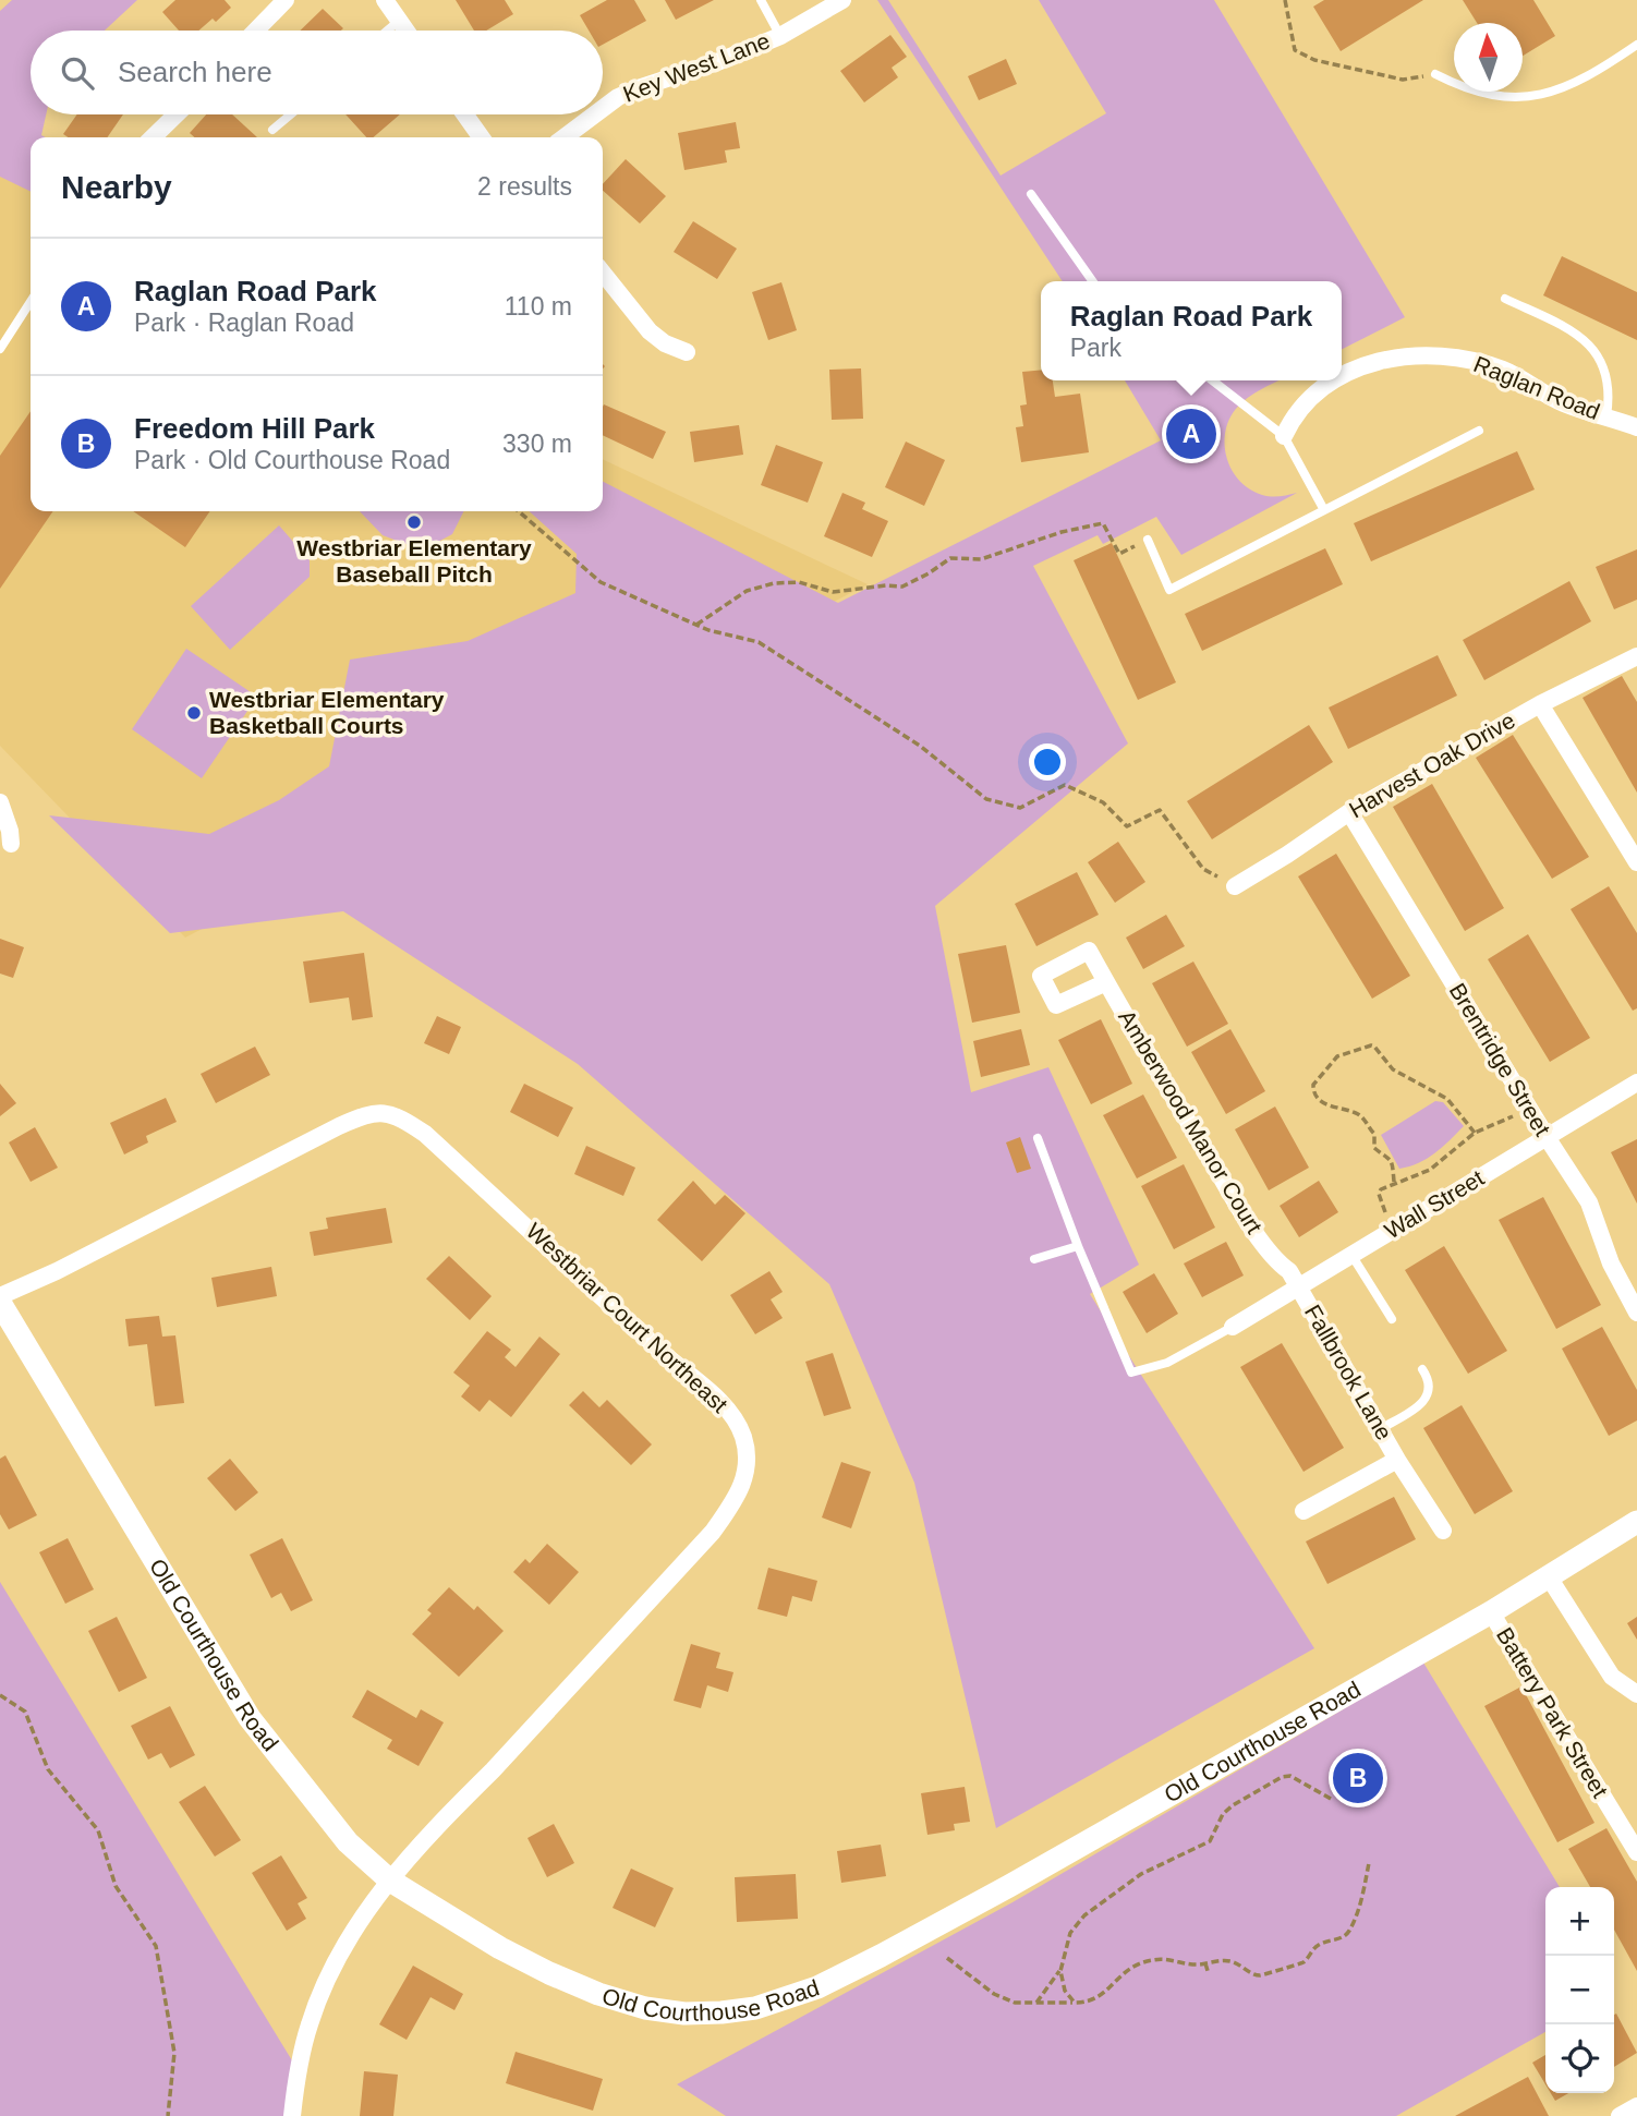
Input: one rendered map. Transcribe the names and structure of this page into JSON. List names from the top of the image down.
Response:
{
  "streets": {
    "street": [
      "Key West Lane",
      "Raglan Road",
      "Harvest Oak Drive",
      "Brentridge Street",
      "Amberwood Manor Court",
      "Wall Street",
      "Westbriar Court Northeast",
      "Fallbrook Lane",
      "Old Courthouse Road",
      "Battery Park Street"
    ]
  },
  "crossings": [
    ["Harvest Oak Drive", "Brentridge Street"],
    ["Brentridge Street", "Wall Street"],
    ["Amberwood Manor Court", "Wall Street"],
    ["Amberwood Manor Court", "Fallbrook Lane"],
    ["Wall Street", "Fallbrook Lane"],
    ["Westbriar Court Northeast", "Old Courthouse Road"],
    ["Old Courthouse Road", "Battery Park Street"]
  ],
  "places": ["Westbriar Elementary Baseball Pitch", "Westbriar Elementary Basketball Courts"],
  "north": "top",
  "page": {
    "search": "Search here",
    "heading": ["Nearby", "2 results"],
    "list": [
      {
        "mark": "A",
        "name": "Raglan Road Park",
        "note": "Park · Raglan Road",
        "value": "110 m"
      },
      {
        "mark": "B",
        "name": "Freedom Hill Park",
        "note": "Park · Old Courthouse Road",
        "value": "330 m"
      }
    ],
    "popup": ["Raglan Road Park", "Park"],
    "pins": ["A", "B"],
    "map_buttons": ["+", "−"]
  }
}
